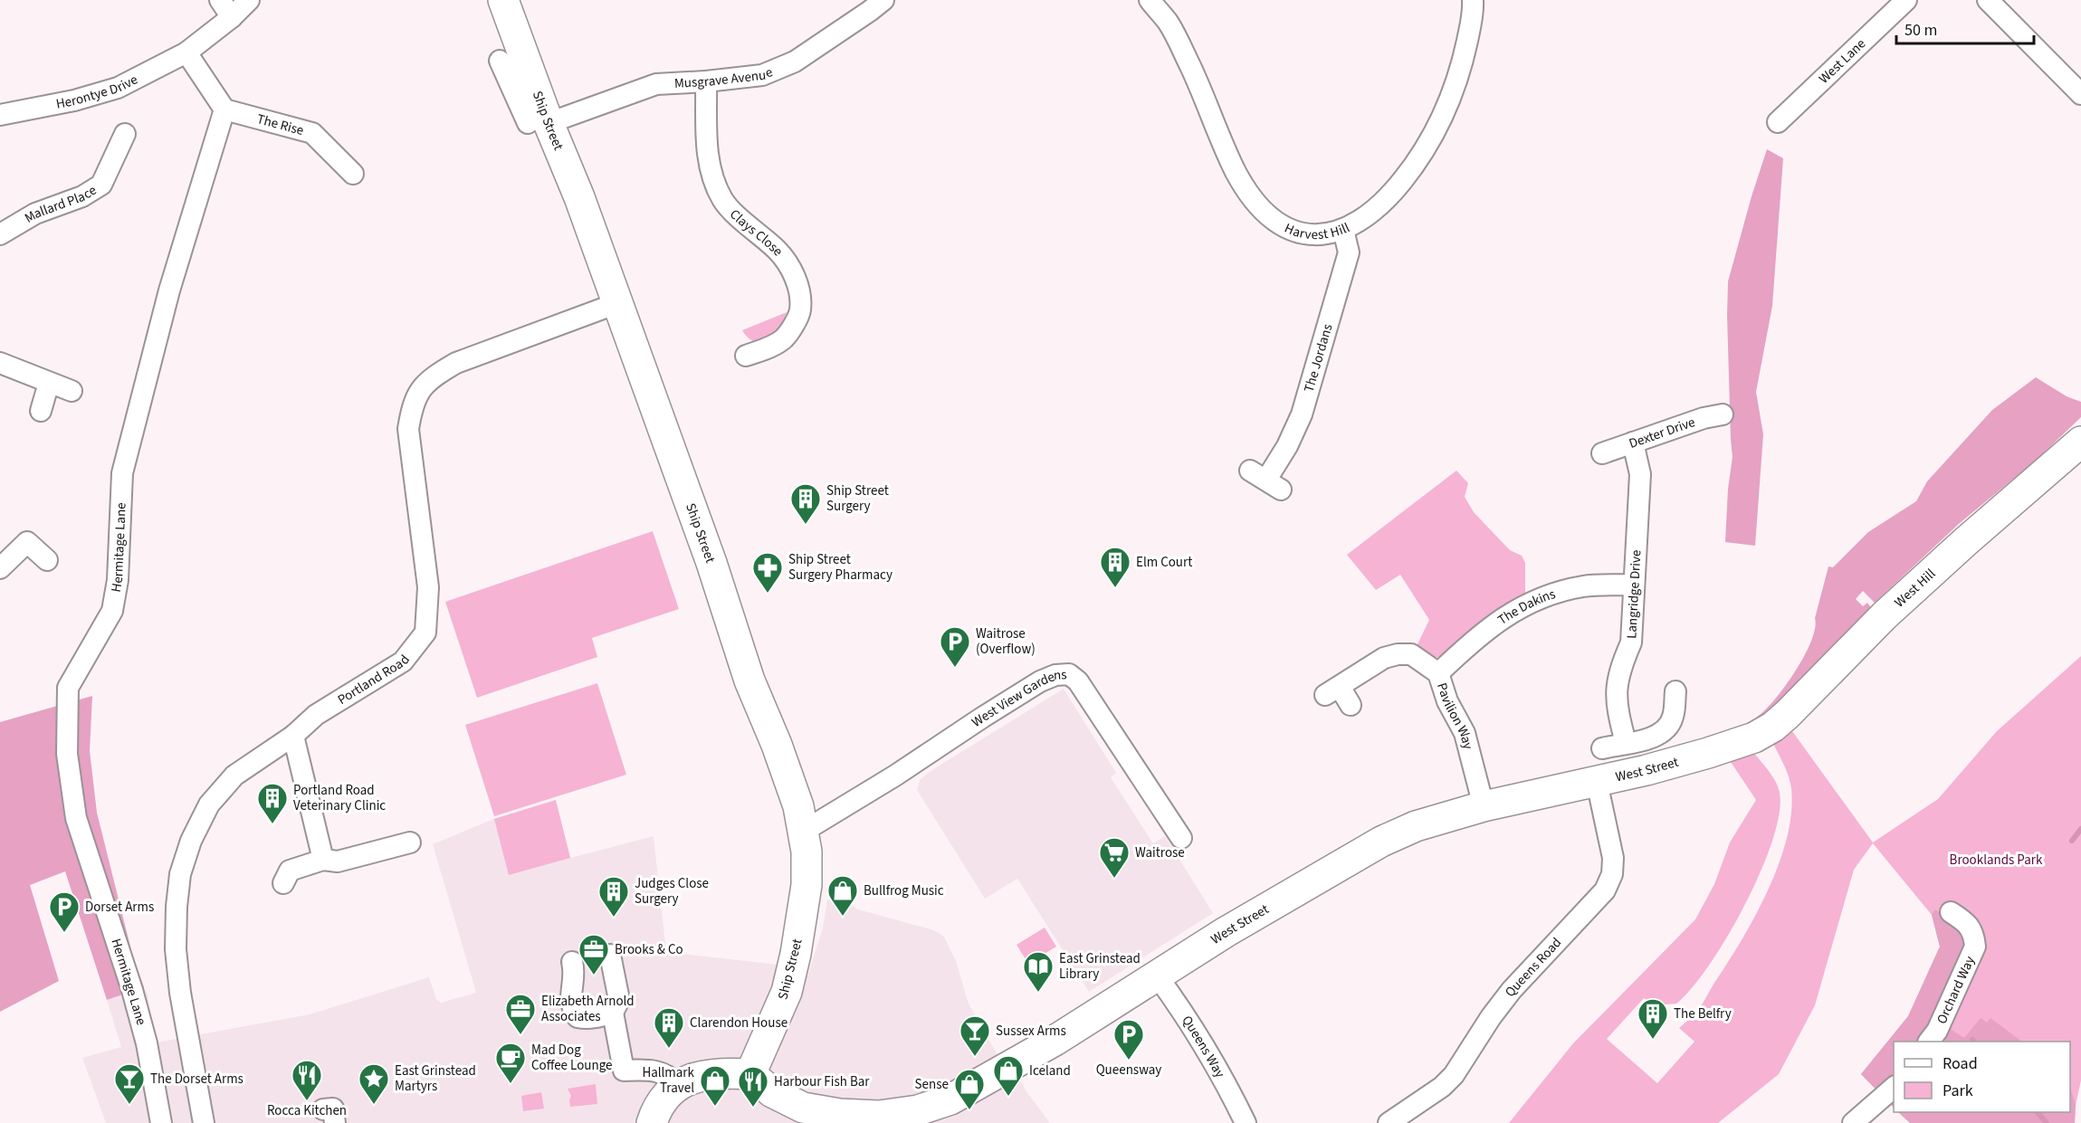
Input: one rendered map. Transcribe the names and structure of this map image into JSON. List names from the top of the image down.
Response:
{
  "streets": {
    "street": [
      "West Lane",
      "Musgrave Avenue",
      "Herontye Drive",
      "Ship Street",
      "The Rise",
      "Mallard Place",
      "Harvest Hill",
      "Clays Close",
      "The Jordans",
      "Dexter Drive",
      "Hermitage Lane",
      "West Hill",
      "Langridge Drive",
      "The Dakins",
      "Portland Road",
      "West View Gardens",
      "Pavilion Way",
      "West Street",
      "Queens Road",
      "Orchard Way",
      "Queens Way"
    ]
  },
  "crossings": [
    ["Musgrave Avenue", "Ship Street"],
    ["Musgrave Avenue", "Clays Close"],
    ["Ship Street", "Portland Road"],
    ["Ship Street", "West View Gardens"],
    ["Ship Street", "West Street"],
    ["The Rise", "Hermitage Lane"],
    ["Harvest Hill", "The Jordans"],
    ["Dexter Drive", "Langridge Drive"],
    ["West Hill", "West Street"],
    ["Langridge Drive", "The Dakins"],
    ["The Dakins", "Pavilion Way"],
    ["Pavilion Way", "West Street"],
    ["West Street", "Queens Road"],
    ["West Street", "Queens Way"]
  ],
  "parks": ["Brooklands Park"],
  "places": {
    "building": [
      "Ship Street Surgery",
      "Elm Court",
      "Portland Road Veterinary Clinic",
      "Judges Close Surgery",
      "The Belfry",
      "Clarendon House"
    ],
    "pharmacy": ["Ship Street Surgery Pharmacy"],
    "parking": ["Waitrose (Overflow)", "Dorset Arms", "Queensway"],
    "supermarket": ["Waitrose"],
    "shop": [
      "Bullfrog Music",
      "Iceland",
      "Hallmark Travel",
      "Sense"
    ],
    "office": ["Brooks & Co", "Elizabeth Arnold Associates"],
    "library": ["East Grinstead Library"],
    "bar": ["Sussex Arms", "The Dorset Arms"],
    "cafe": ["Mad Dog Coffee Lounge"],
    "restaurant": ["Rocca Kitchen", "Harbour Fish Bar"],
    "place": ["East Grinstead Martyrs"]
  },
  "legend": ["Road", "Park"],
  "scale_bar": "50 m"
}
